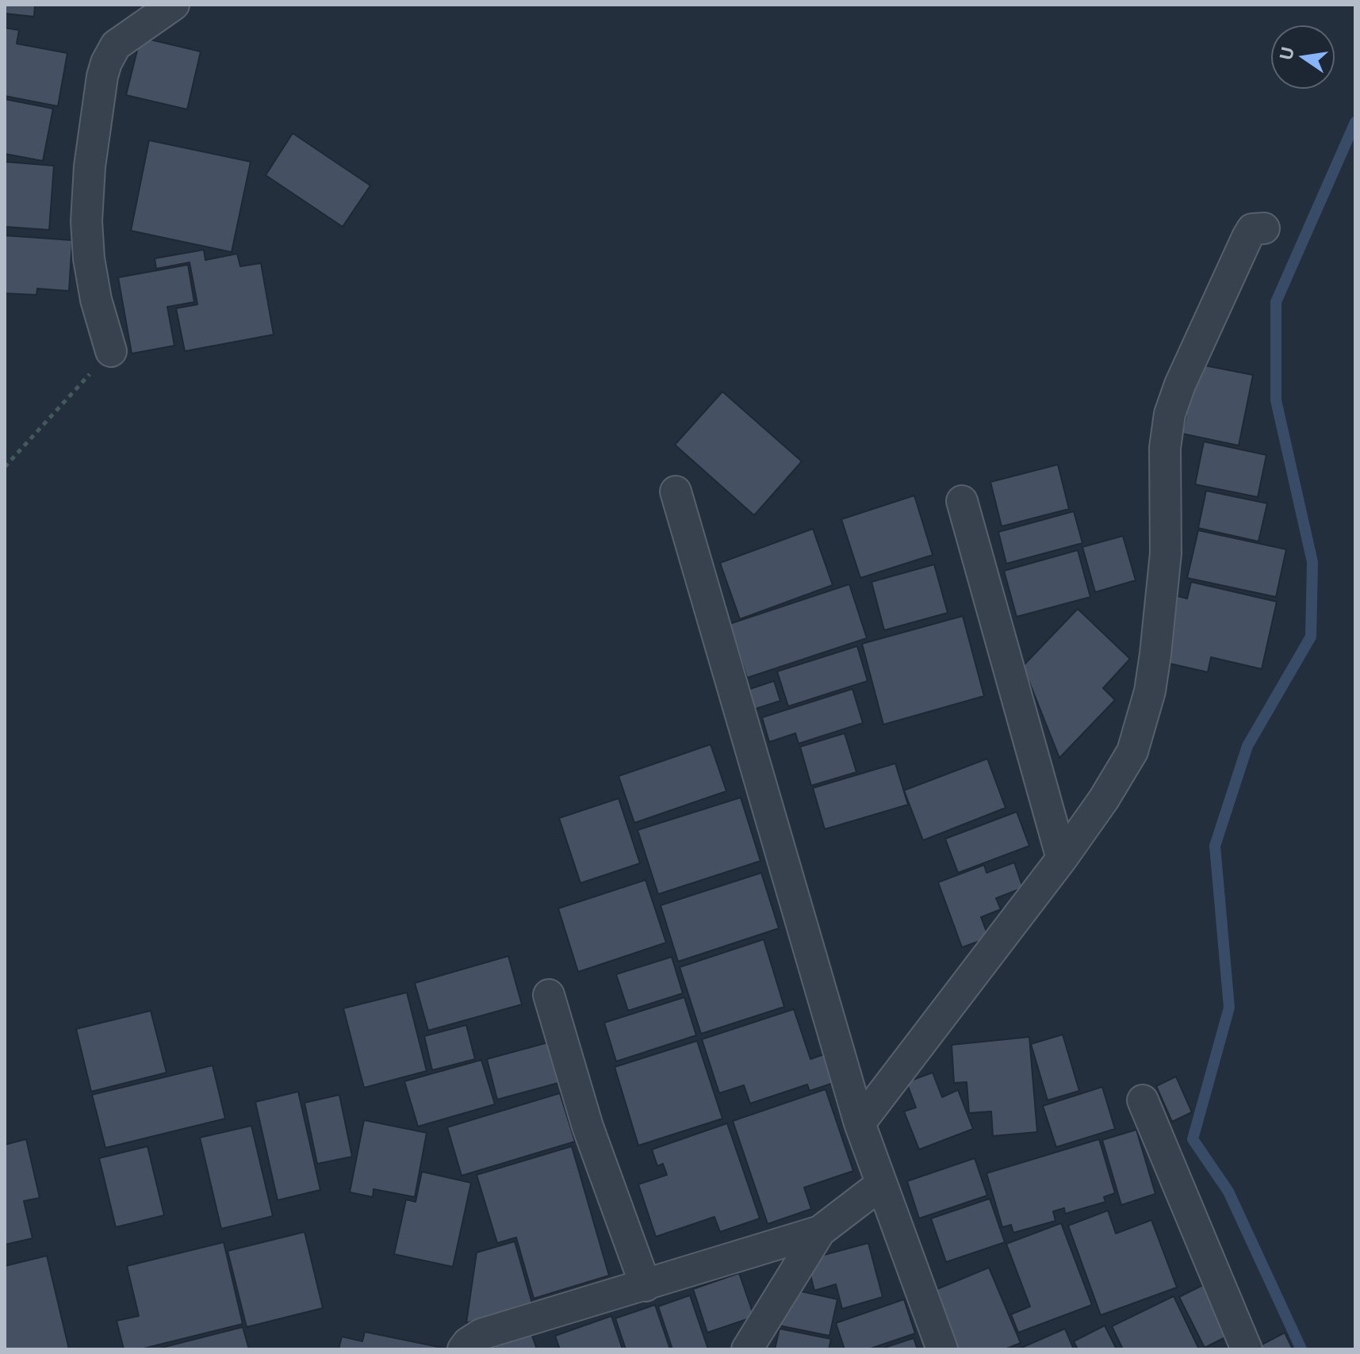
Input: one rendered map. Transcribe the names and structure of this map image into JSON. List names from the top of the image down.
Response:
{
  "north": "left"
}
